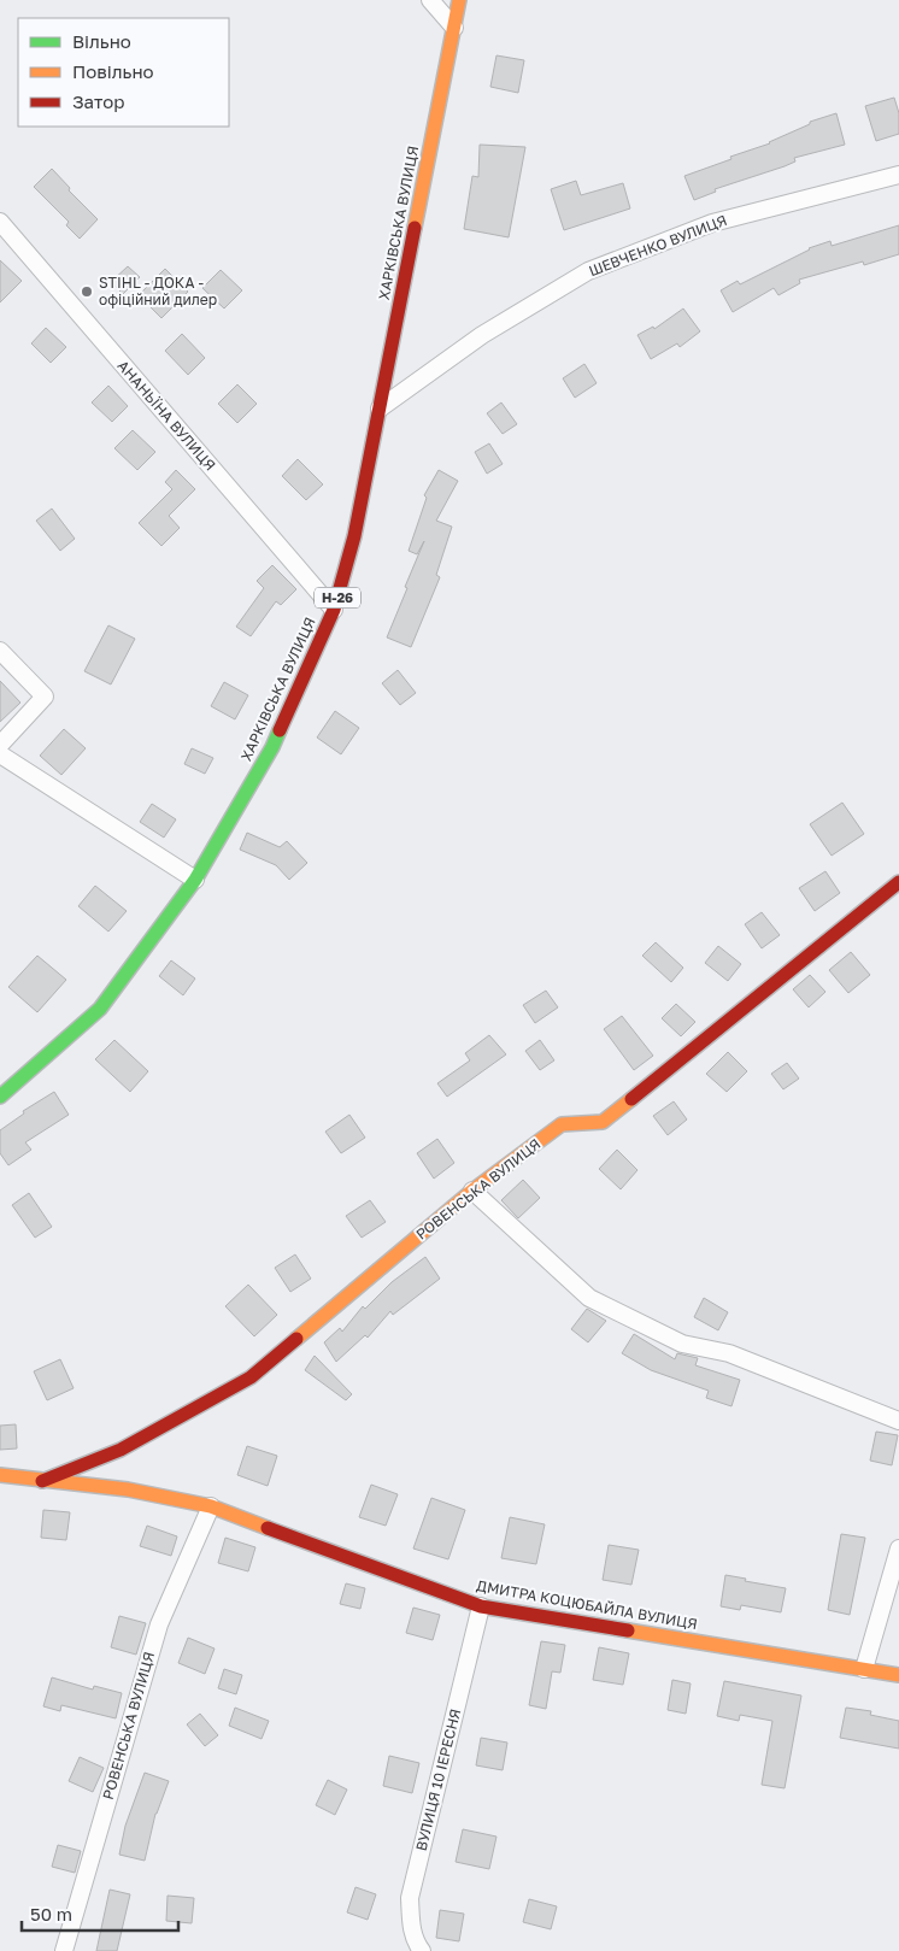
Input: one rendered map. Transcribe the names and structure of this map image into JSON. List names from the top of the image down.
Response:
{
  "streets": {
    "street": [
      "ХАРКІВСЬКА ВУЛИЦЯ",
      "ШЕВЧЕНКО ВУЛИЦЯ",
      "АНАНЬЇНА ВУЛИЦЯ",
      "Н-26",
      "РОВЕНСЬКА ВУЛИЦЯ",
      "ДМИТРА КОЦЮБАЙЛА ВУЛИЦЯ",
      "ВУЛИЦЯ 10 ІЕРЕСНЯ"
    ]
  },
  "crossings": [
    ["ХАРКІВСЬКА ВУЛИЦЯ", "ШЕВЧЕНКО ВУЛИЦЯ"],
    ["ХАРКІВСЬКА ВУЛИЦЯ", "АНАНЬЇНА ВУЛИЦЯ"],
    ["РОВЕНСЬКА ВУЛИЦЯ", "ДМИТРА КОЦЮБАЙЛА ВУЛИЦЯ"],
    ["ДМИТРА КОЦЮБАЙЛА ВУЛИЦЯ", "ВУЛИЦЯ 10 ІЕРЕСНЯ"]
  ],
  "places": ["STIHL - ДОКА - офіційний дилер"],
  "legend": ["Вільно", "Повільно", "Затор"],
  "scale_bar": "50 m"
}
